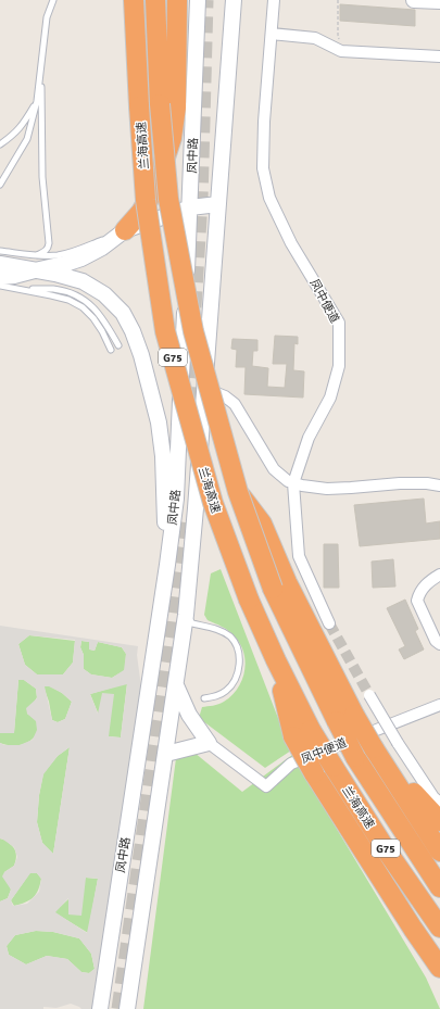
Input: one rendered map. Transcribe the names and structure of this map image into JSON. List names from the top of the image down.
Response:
{
  "streets": {
    "highway": ["兰海高速", "G75"],
    "main road": ["凤中路"],
    "street": ["凤中便道"]
  }
}
